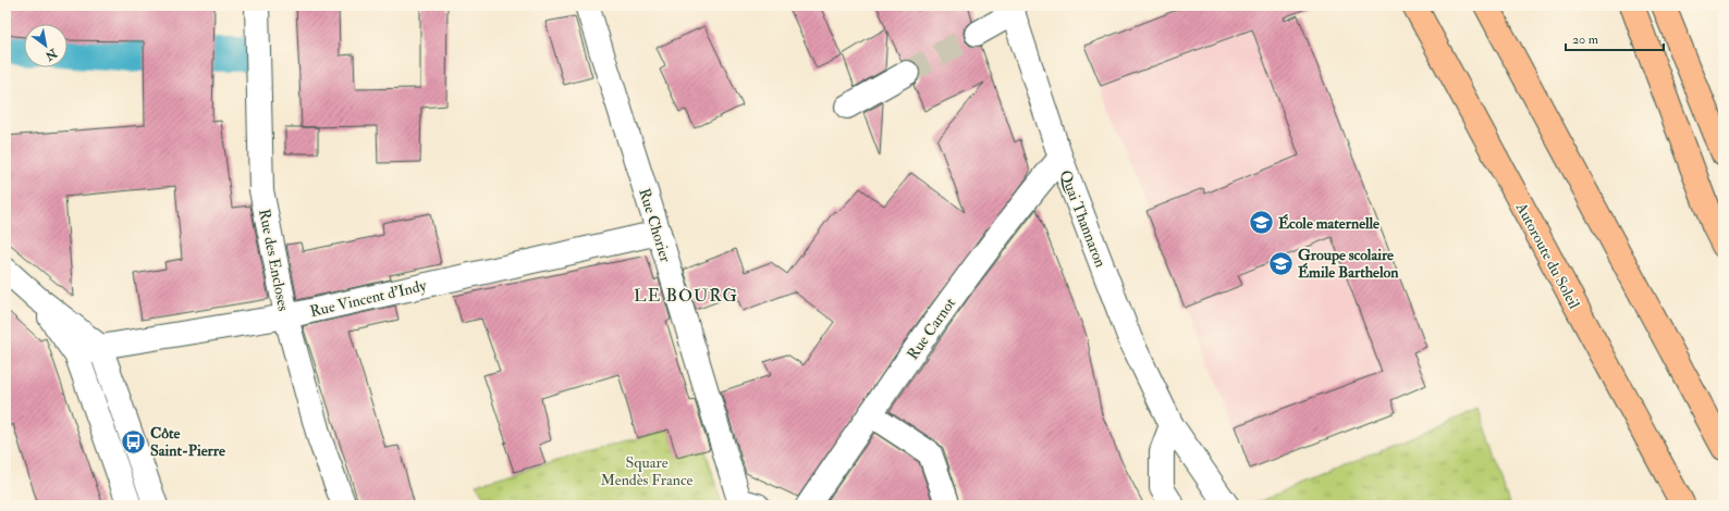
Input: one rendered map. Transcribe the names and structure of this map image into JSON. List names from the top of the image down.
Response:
{
  "streets": {
    "main road": ["Autoroute du Soleil"],
    "street": [
      "Quai Thannaron",
      "Rue Chorier",
      "Rue des Encloses",
      "Rue Vincent d'Indy",
      "Rue Carnot"
    ]
  },
  "crossings": [
    ["Quai Thannaron", "Rue Carnot"],
    ["Rue Chorier", "Rue Vincent d'Indy"],
    ["Rue des Encloses", "Rue Vincent d'Indy"]
  ],
  "districts": ["LE BOURG"],
  "parks": ["Square Mendès France"],
  "places": {
    "school or university": ["École maternelle", "Groupe scolaire Émile Barthelon"],
    "bus stop": ["Côte Saint-Pierre"]
  },
  "scale_bar": "20 m",
  "north": "bottom right"
}
